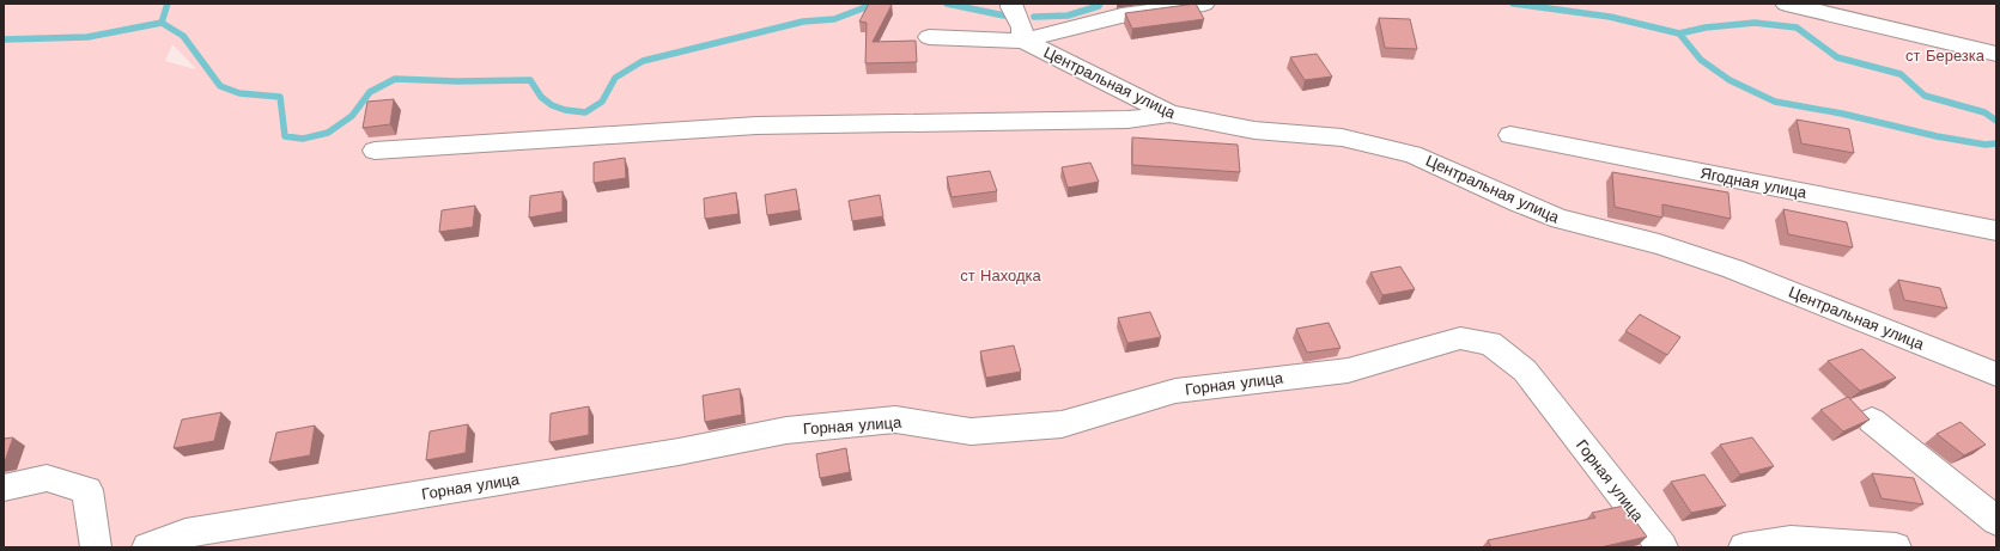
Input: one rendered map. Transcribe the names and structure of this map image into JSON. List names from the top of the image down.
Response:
{
  "streets": {
    "street": ["Центральная улица", "Ягодная улица", "Горная улица"]
  },
  "parks": ["ст Березка", "ст Находка"]
}
